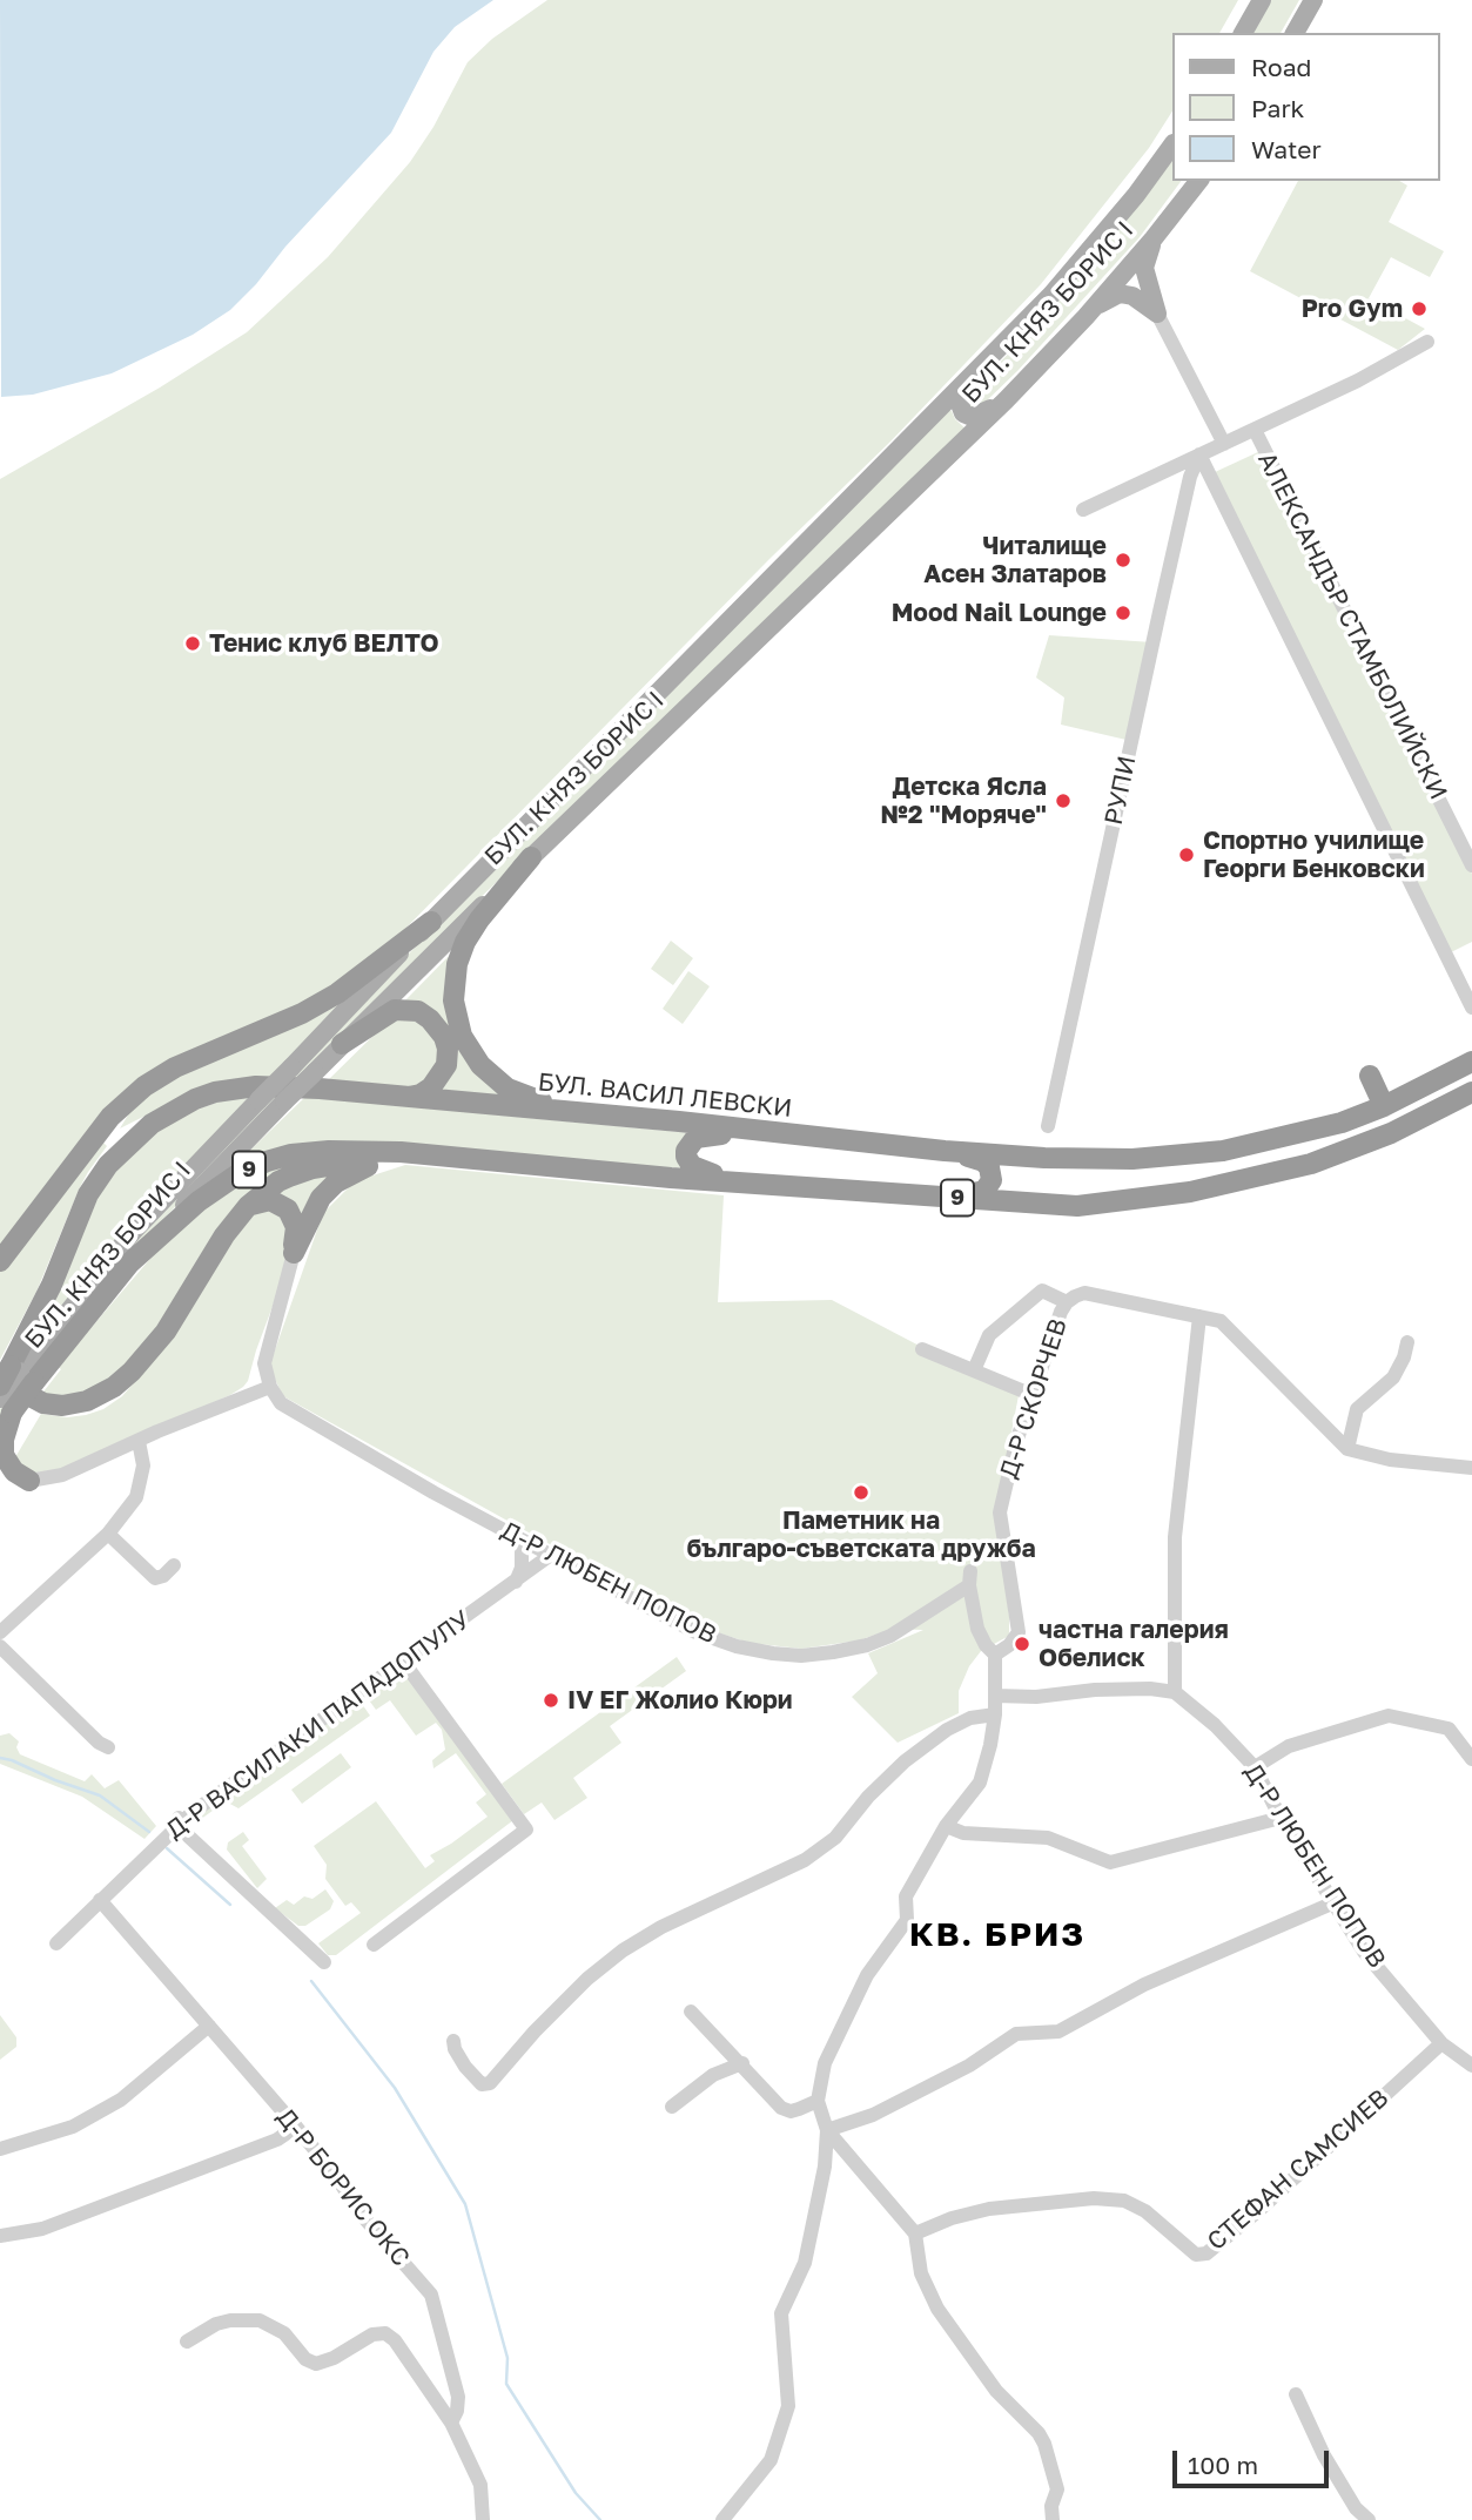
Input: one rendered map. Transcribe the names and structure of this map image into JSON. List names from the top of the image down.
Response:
{
  "streets": {
    "highway": ["БУЛ. КНЯЗ БОРИС I", "БУЛ. ВАСИЛ ЛЕВСКИ", "9"],
    "street": [
      "АЛЕКСАНДЪР СТАМБОЛИЙСКИ",
      "РУПИ",
      "Д-Р СКОРЧЕВ",
      "Д-Р ЛЮБЕН ПОПОВ",
      "Д-Р ВАСИЛАКИ ПАПАДОПУЛУ",
      "СТЕФАН САМСИЕВ",
      "Д-Р БОРИС ОКС"
    ]
  },
  "crossings": [
    ["БУЛ. КНЯЗ БОРИС I", "БУЛ. ВАСИЛ ЛЕВСКИ"],
    ["БУЛ. КНЯЗ БОРИС I", "9"],
    ["Д-Р СКОРЧЕВ", "Д-Р ЛЮБЕН ПОПОВ"],
    ["Д-Р ЛЮБЕН ПОПОВ", "Д-Р ВАСИЛАКИ ПАПАДОПУЛУ"],
    ["Д-Р ЛЮБЕН ПОПОВ", "СТЕФАН САМСИЕВ"],
    ["Д-Р ВАСИЛАКИ ПАПАДОПУЛУ", "Д-Р БОРИС ОКС"]
  ],
  "districts": ["КВ. БРИЗ"],
  "places": [
    "Pro Gym",
    "Читалище Асен Златаров",
    "Mood Nail Lounge",
    "Тенис клуб ВЕЛТО",
    "Детска Ясла №2 \"Моряче\"",
    "Спортно училище Георги Бенковски",
    "Паметник на българо-съветската дружба",
    "частна галерия Обелиск",
    "IV ЕГ Жолио Кюри"
  ],
  "legend": ["Road", "Park", "Water"],
  "scale_bar": "100 m"
}
